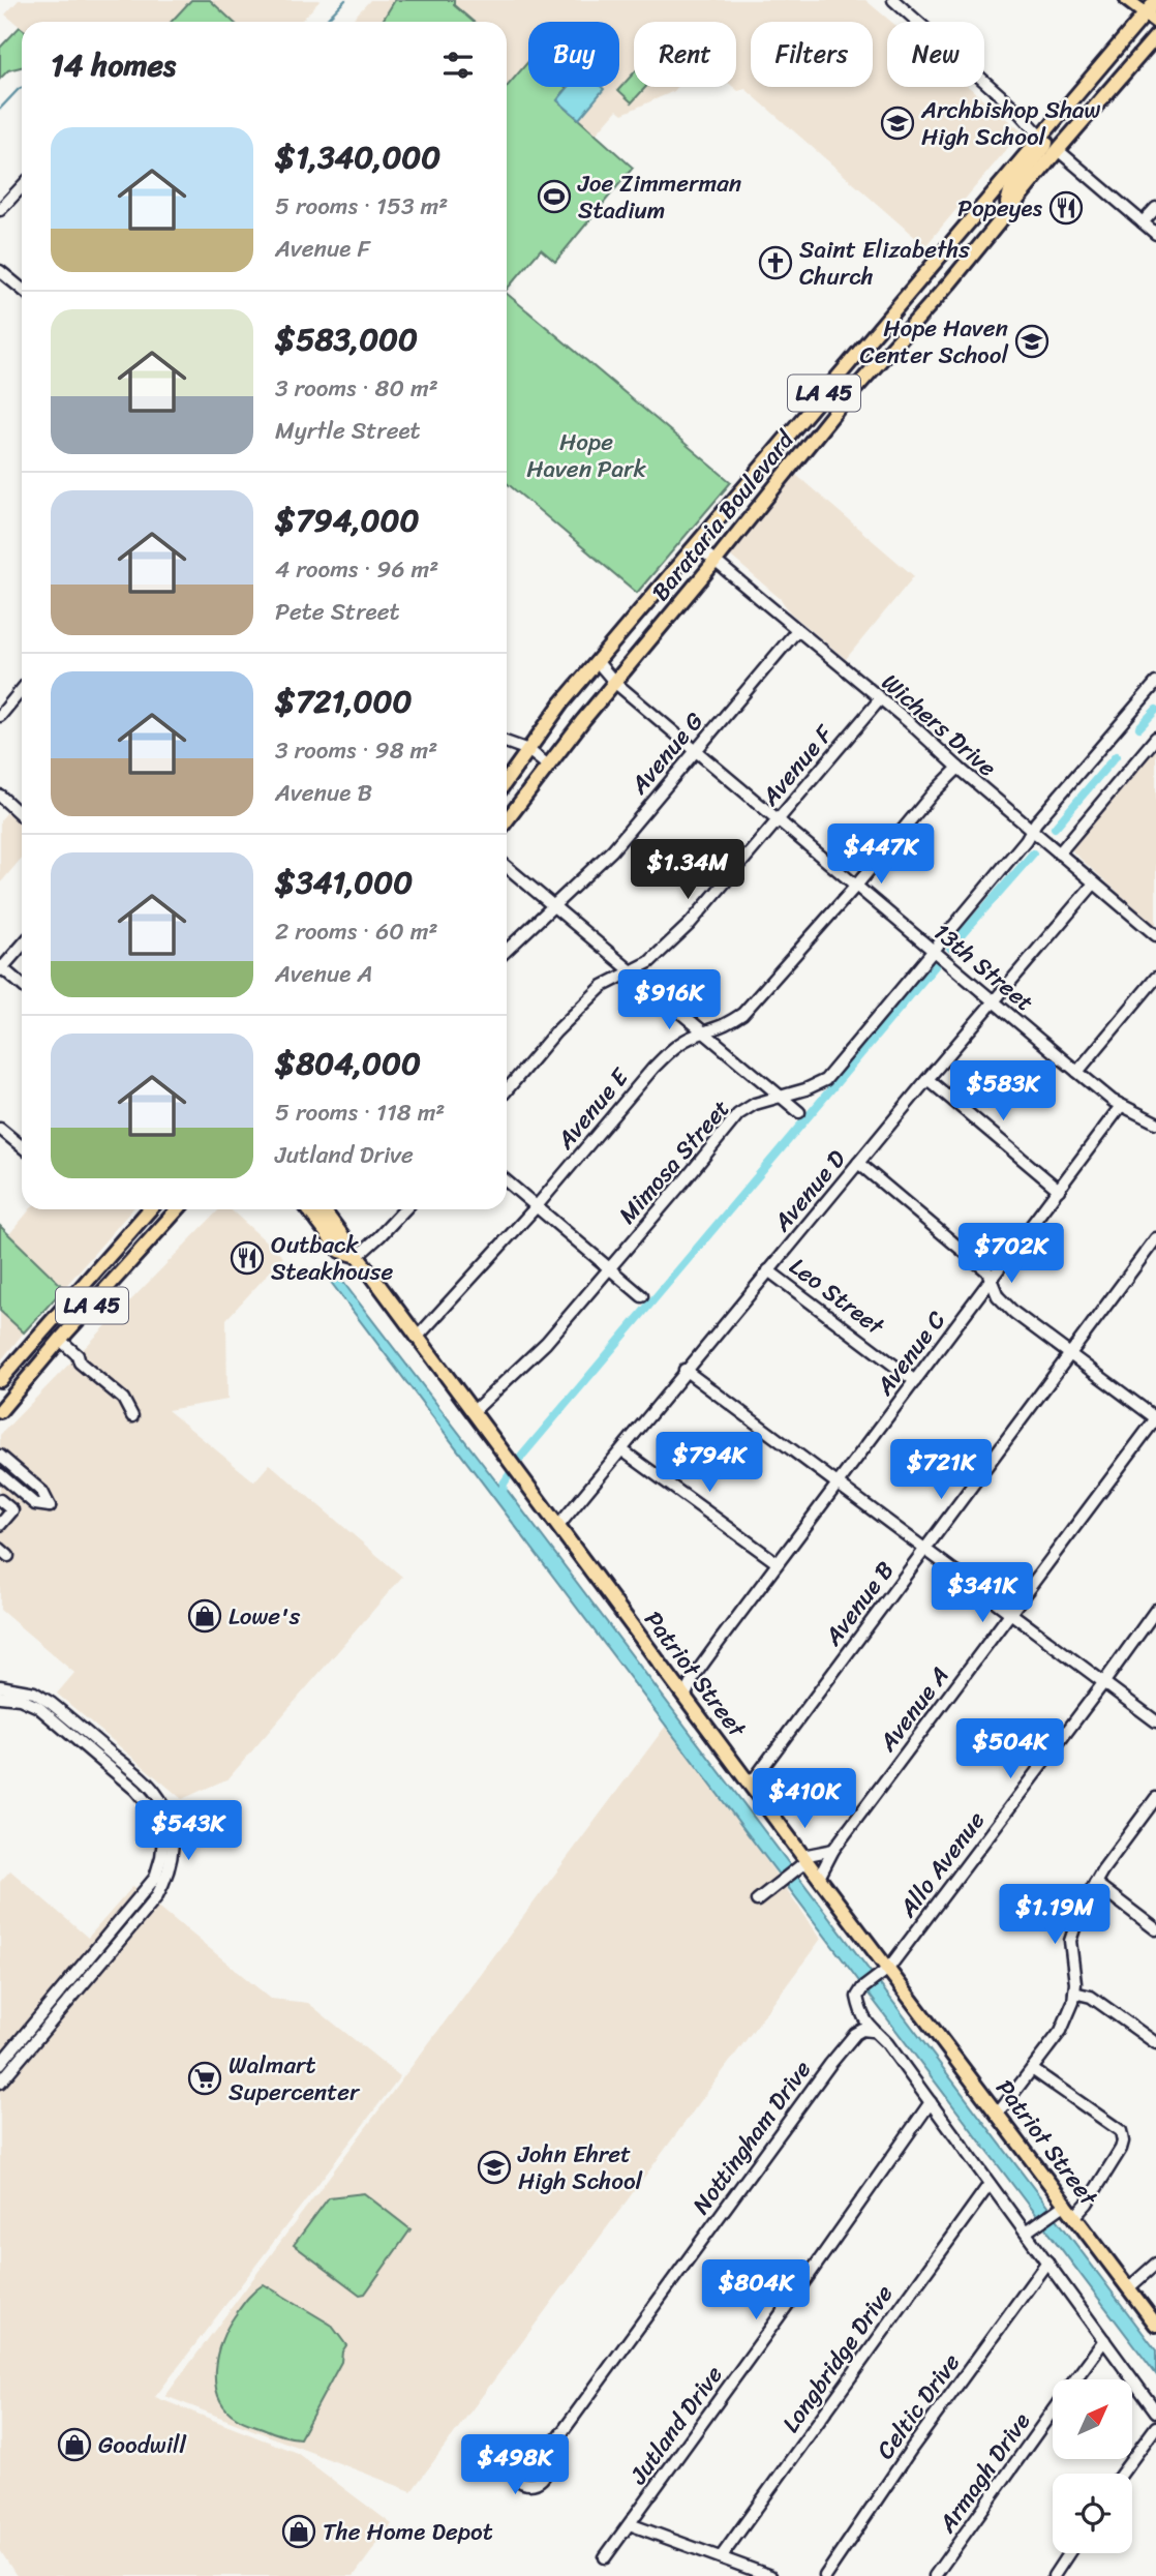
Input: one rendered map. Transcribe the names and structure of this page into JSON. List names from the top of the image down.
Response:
{
  "streets": {
    "main road": ["LA 45", "Barataria Boulevard", "Patriot Street"],
    "street": [
      "Wichers Drive",
      "Avenue G",
      "Avenue F",
      "13th Street",
      "Avenue E",
      "Mimosa Street",
      "Avenue D",
      "Leo Street",
      "Avenue C",
      "Avenue B",
      "Avenue A",
      "Allo Avenue",
      "Nottingham Drive",
      "Longbridge Drive",
      "Celtic Drive",
      "Jutland Drive",
      "Armagh Drive"
    ]
  },
  "crossings": [
    ["Barataria Boulevard", "Wichers Drive"],
    ["Barataria Boulevard", "13th Street"],
    ["Wichers Drive", "Avenue G"],
    ["Wichers Drive", "Avenue F"],
    ["Wichers Drive", "Avenue E"],
    ["Wichers Drive", "Mimosa Street"],
    ["Wichers Drive", "Avenue D"],
    ["Avenue G", "13th Street"],
    ["Avenue F", "13th Street"],
    ["13th Street", "Avenue E"],
    ["13th Street", "Mimosa Street"],
    ["13th Street", "Avenue D"],
    ["13th Street", "Avenue C"],
    ["Avenue E", "Patriot Street"],
    ["Mimosa Street", "Patriot Street"],
    ["Avenue D", "Leo Street"],
    ["Avenue D", "Patriot Street"],
    ["Leo Street", "Avenue C"],
    ["Avenue C", "Patriot Street"],
    ["Avenue B", "Patriot Street"],
    ["Patriot Street", "Avenue A"],
    ["Patriot Street", "Allo Avenue"],
    ["Allo Avenue", "Nottingham Drive"]
  ],
  "parks": ["Hope Haven Park"],
  "places": {
    "school or university": ["Archbishop Shaw High School", "Hope Haven Center School", "John Ehret High School"],
    "sports": ["Joe Zimmerman Stadium"],
    "restaurant": ["Popeyes", "Outback Steakhouse"],
    "church": ["Saint Elizabeths Church"],
    "shop": ["Lowe's", "Goodwill", "The Home Depot"],
    "supermarket": ["Walmart Supercenter"]
  },
  "north": "top right",
  "page": {
    "chip": [
      "Buy",
      "Rent",
      "Filters",
      "New"
    ],
    "heading": "14 homes",
    "list": [
      {
        "name": "$1,340,000",
        "note": "5 rooms · 153 m² · Avenue F"
      },
      {
        "name": "$583,000",
        "note": "3 rooms · 80 m² · Myrtle Street"
      },
      {
        "name": "$794,000",
        "note": "4 rooms · 96 m² · Pete Street"
      },
      {
        "name": "$721,000",
        "note": "3 rooms · 98 m² · Avenue B"
      },
      {
        "name": "$341,000",
        "note": "2 rooms · 60 m² · Avenue A"
      },
      {
        "name": "$804,000",
        "note": "5 rooms · 118 m² · Jutland Drive"
      }
    ],
    "price": [
      "$447K",
      "$1.34M",
      "$916K",
      "$583K",
      "$702K",
      "$794K",
      "$721K",
      "$341K",
      "$504K",
      "$410K",
      "$543K",
      "$1.19M",
      "$804K",
      "$498K"
    ]
  }
}
